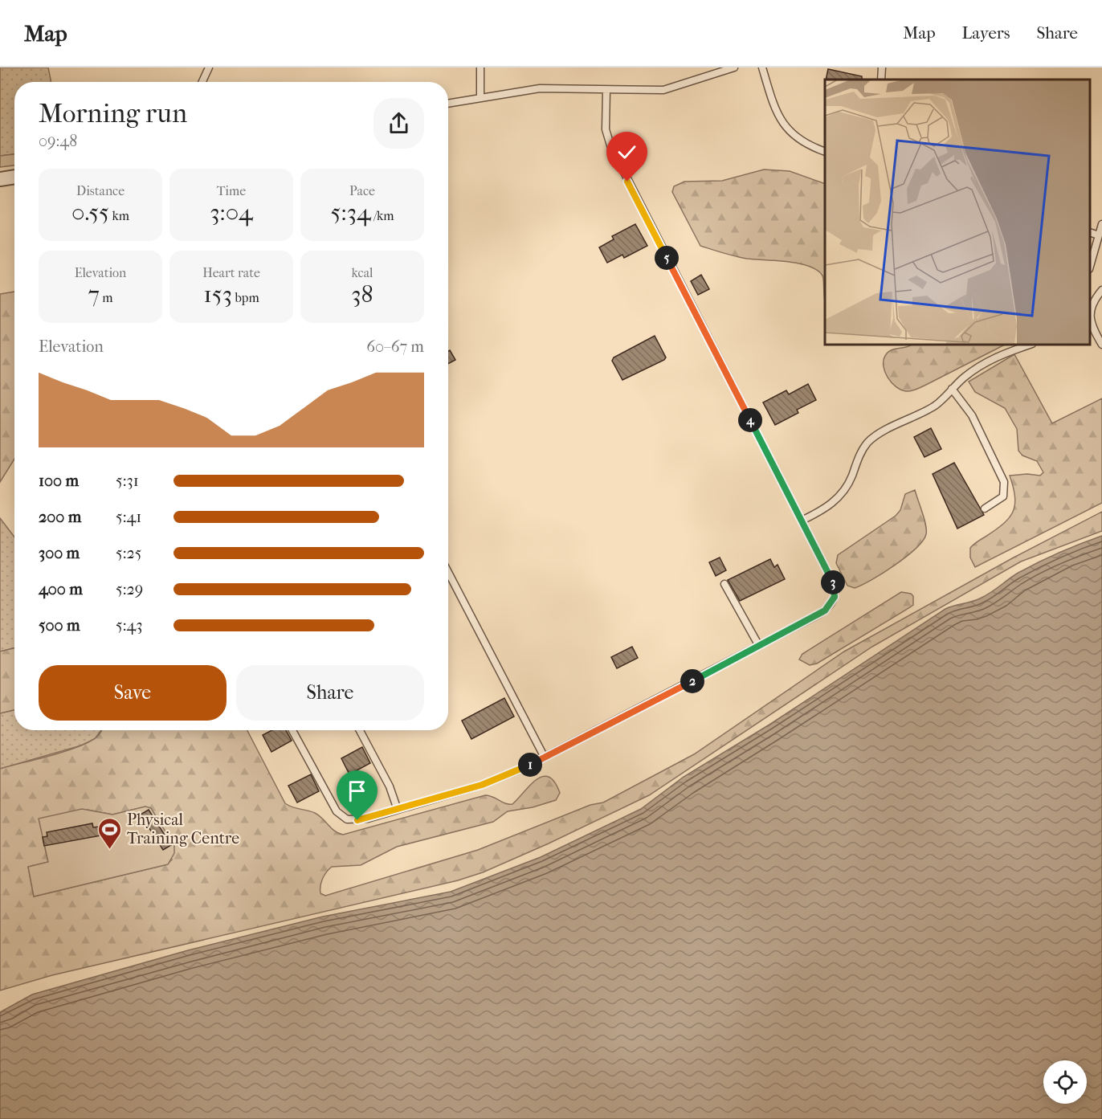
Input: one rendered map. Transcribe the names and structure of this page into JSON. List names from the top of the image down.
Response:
{
  "places": {
    "sports": ["Physical Training Centre"]
  },
  "page": {
    "header": "Map",
    "nav": ["Map", "Layers", "Share"],
    "heading": ["Morning run", "09:48"],
    "stats": [
      ["Distance", "0.55 km"],
      ["Time", "3:04"],
      ["Pace", "5:34 /km"],
      ["Elevation", "7 m"],
      ["Heart rate", "153 bpm"],
      ["kcal", "38"]
    ],
    "pins": [
      "5",
      "4",
      "3",
      "2",
      "1"
    ],
    "chart": ["Elevation", "60–67 m"],
    "list": [
      {
        "name": "100 m",
        "note": "5:31"
      },
      {
        "name": "200 m",
        "note": "5:41"
      },
      {
        "name": "300 m",
        "note": "5:25"
      },
      {
        "name": "400 m",
        "note": "5:29"
      },
      {
        "name": "500 m",
        "note": "5:43"
      }
    ],
    "buttons": ["Save", "Share"]
  }
}
